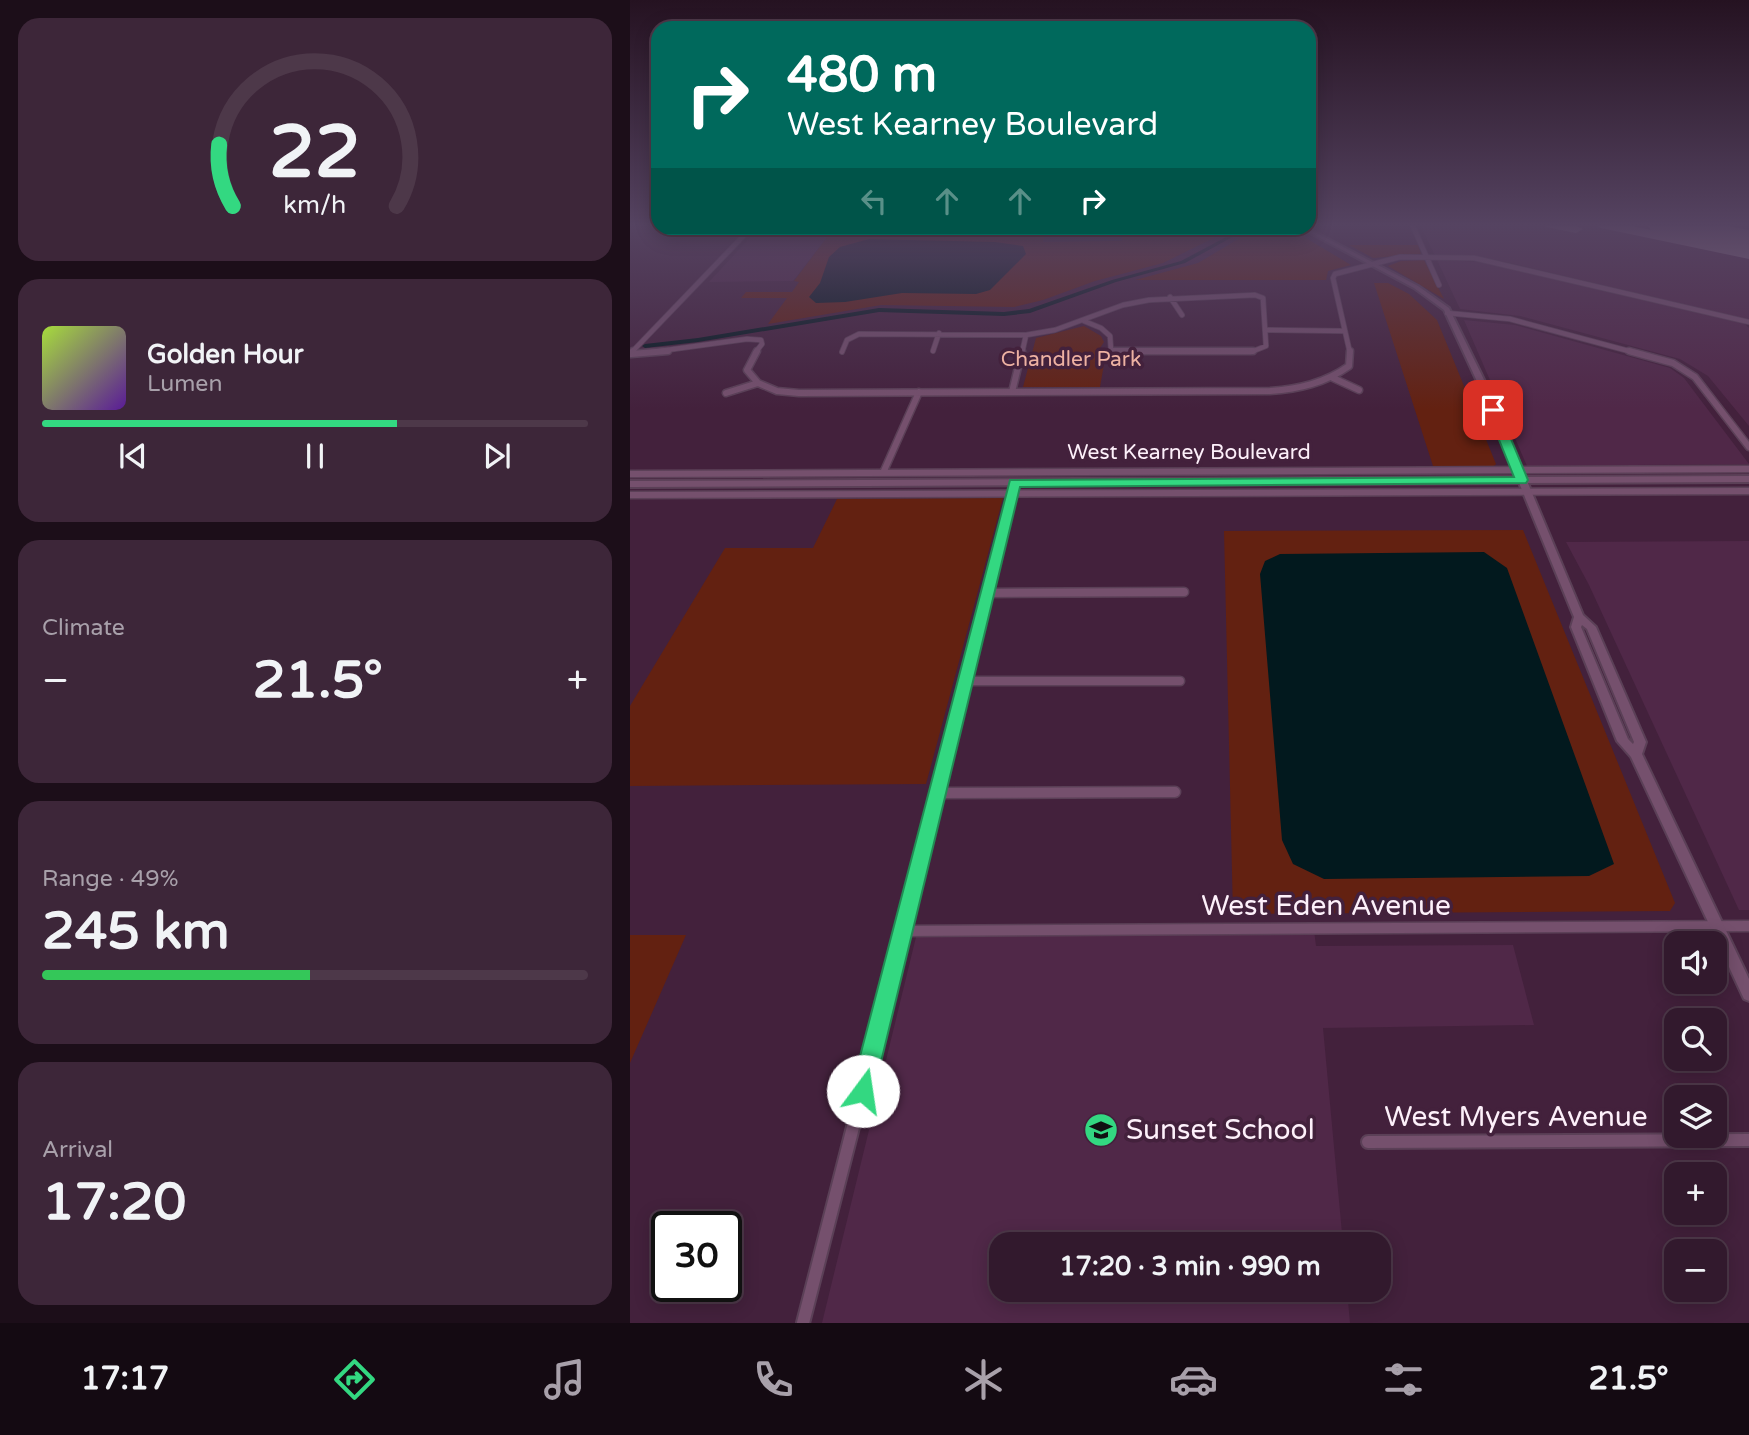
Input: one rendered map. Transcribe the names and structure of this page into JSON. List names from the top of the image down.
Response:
{
  "streets": {
    "main road": ["West Kearney Boulevard"],
    "street": ["West Eden Avenue", "West Myers Avenue"]
  },
  "parks": ["Chandler Park"],
  "places": {
    "school or university": ["Sunset School"]
  },
  "page": {
    "turn": ["480 m", "West Kearney Boulevard"],
    "song": ["Golden Hour", "Lumen"],
    "tile": [
      "Climate",
      ["Range · 49%", "245 km"],
      ["Arrival", "17:20"]
    ],
    "heat": ["−", "21.5°", "+"],
    "map_buttons": ["+", "−"],
    "limit": "30",
    "trip": "17:20 · 3 min · 990 m",
    "tabs": ["17:17", "21.5°"],
    "gauge": ["22", "km/h"]
  }
}
